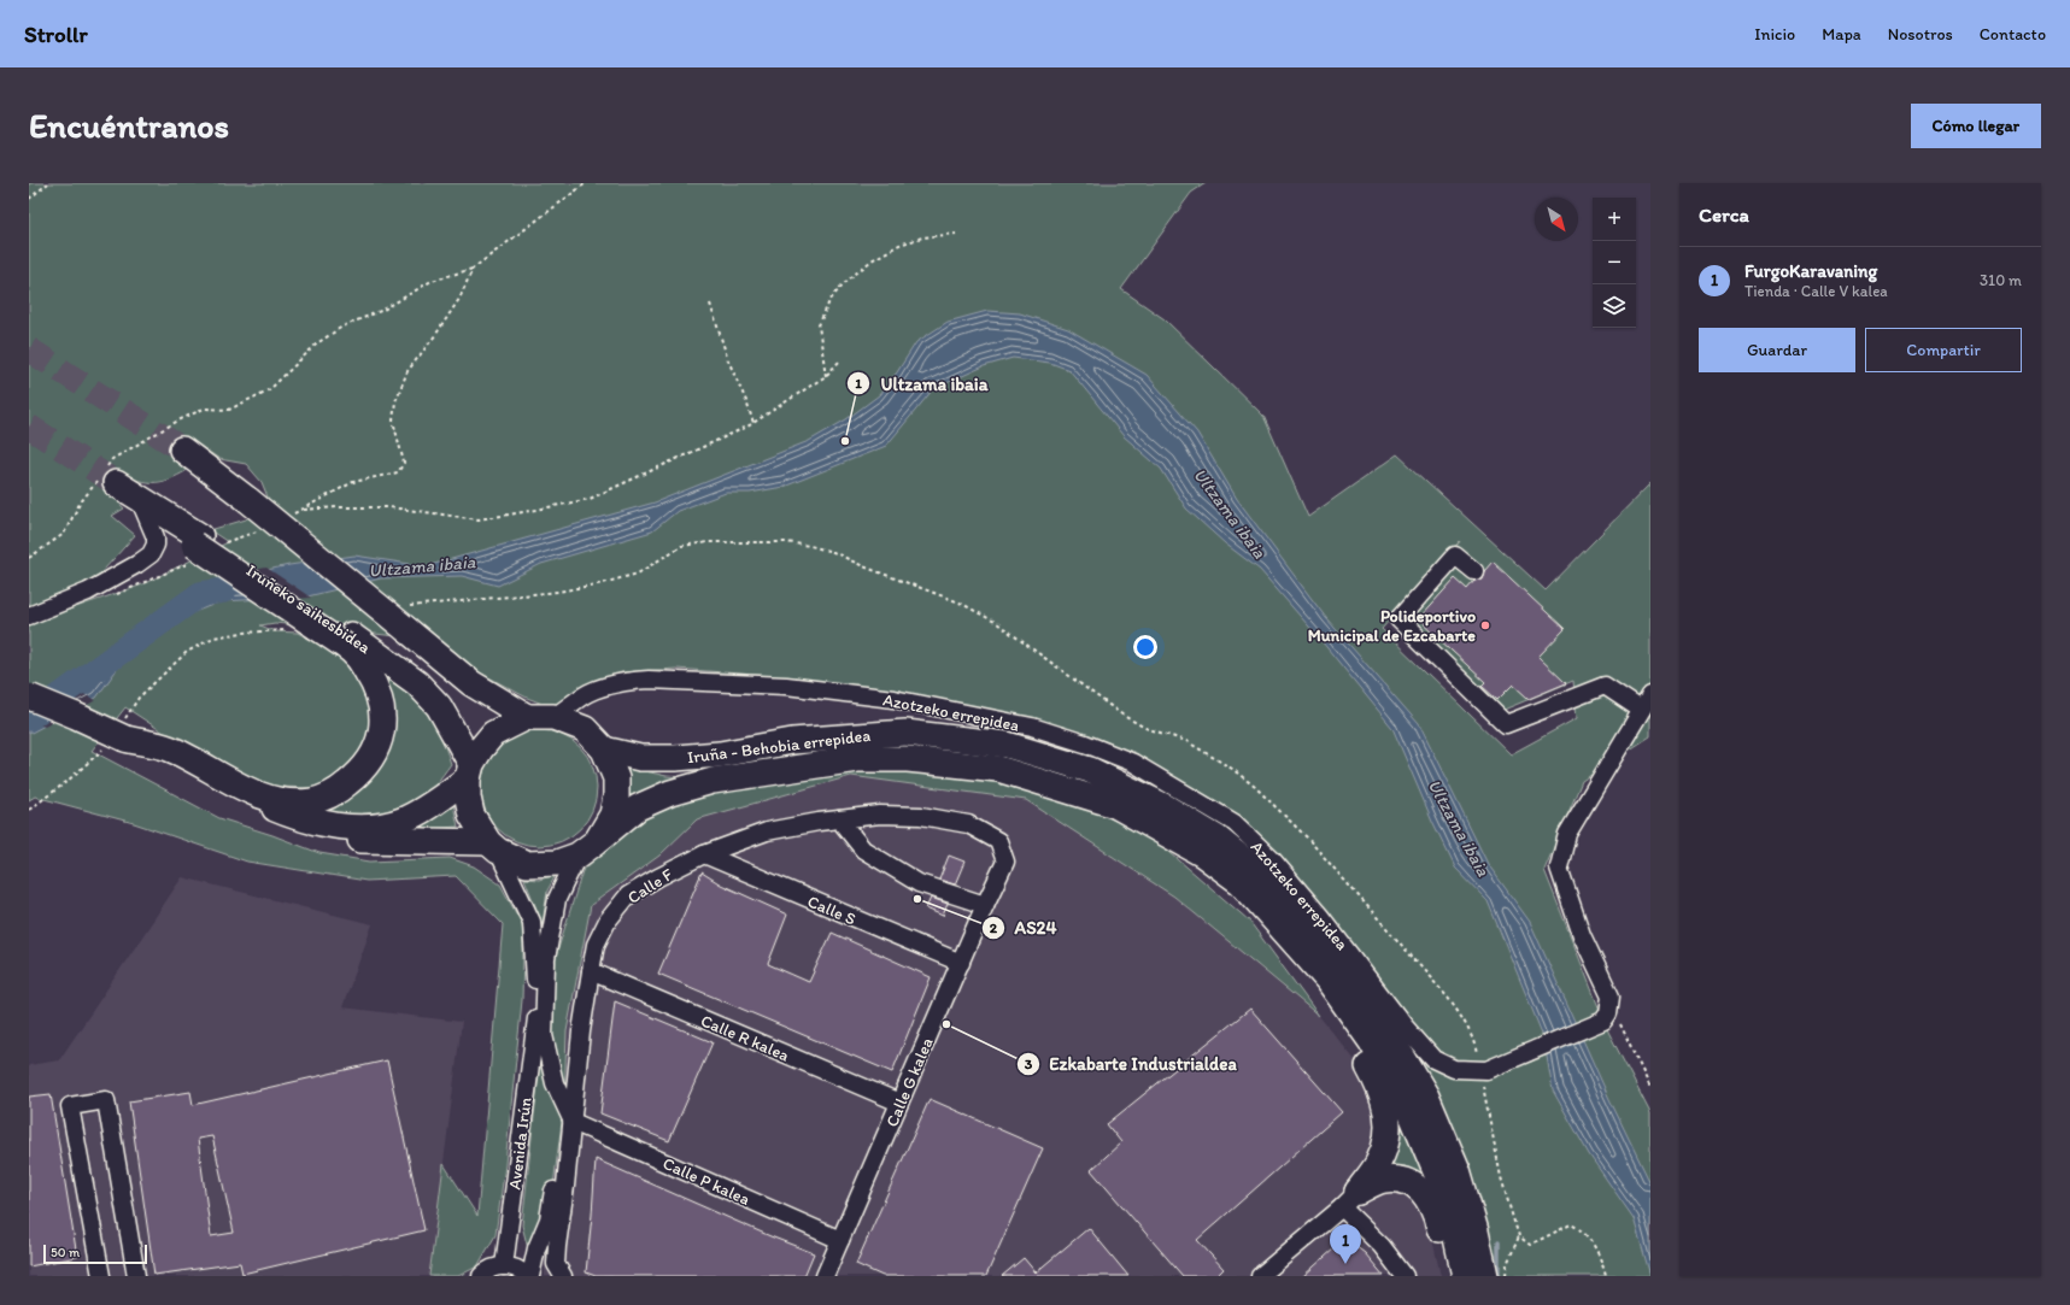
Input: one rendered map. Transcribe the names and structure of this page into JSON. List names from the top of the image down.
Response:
{
  "streets": {
    "highway": ["Iruñeko saihesbidea", "Iruña - Behobia errepidea"],
    "street": [
      "Azotzeko errepidea",
      "Calle F",
      "Calle S",
      "Calle R kalea",
      "Calle G kalea",
      "Avenida Irún",
      "Calle P kalea"
    ]
  },
  "crossings": [
    ["Iruñeko saihesbidea", "Azotzeko errepidea"],
    ["Iruñeko saihesbidea", "Iruña - Behobia errepidea"],
    ["Iruñeko saihesbidea", "Avenida Irún"],
    ["Azotzeko errepidea", "Iruña - Behobia errepidea"],
    ["Azotzeko errepidea", "Avenida Irún"],
    ["Iruña - Behobia errepidea", "Avenida Irún"],
    ["Calle F", "Calle S"],
    ["Calle F", "Calle R kalea"],
    ["Calle F", "Calle G kalea"],
    ["Calle F", "Avenida Irún"],
    ["Calle F", "Calle P kalea"],
    ["Calle S", "Calle G kalea"],
    ["Calle R kalea", "Calle G kalea"],
    ["Calle G kalea", "Calle P kalea"],
    ["Avenida Irún", "Calle P kalea"]
  ],
  "water": ["Ultzama ibaia"],
  "places": [
    "Ultzama ibaia",
    "Polideportivo Municipal de Ezcabarte",
    "AS24",
    "Ezkabarte Industrialdea"
  ],
  "scale_bar": "50 m",
  "north": "bottom right",
  "page": {
    "header": "Strollr",
    "nav": [
      "Inicio",
      "Mapa",
      "Nosotros",
      "Contacto"
    ],
    "buttons": [
      "Cómo llegar",
      ["Guardar", "Compartir"]
    ],
    "title": "Encuéntranos",
    "heading": "Cerca",
    "map_buttons": ["+", "−"],
    "list": [
      {
        "mark": "1",
        "name": "FurgoKaravaning",
        "note": "Tienda · Calle V kalea",
        "value": "310 m"
      }
    ],
    "pins": "1",
    "scale": "50 m"
  }
}
